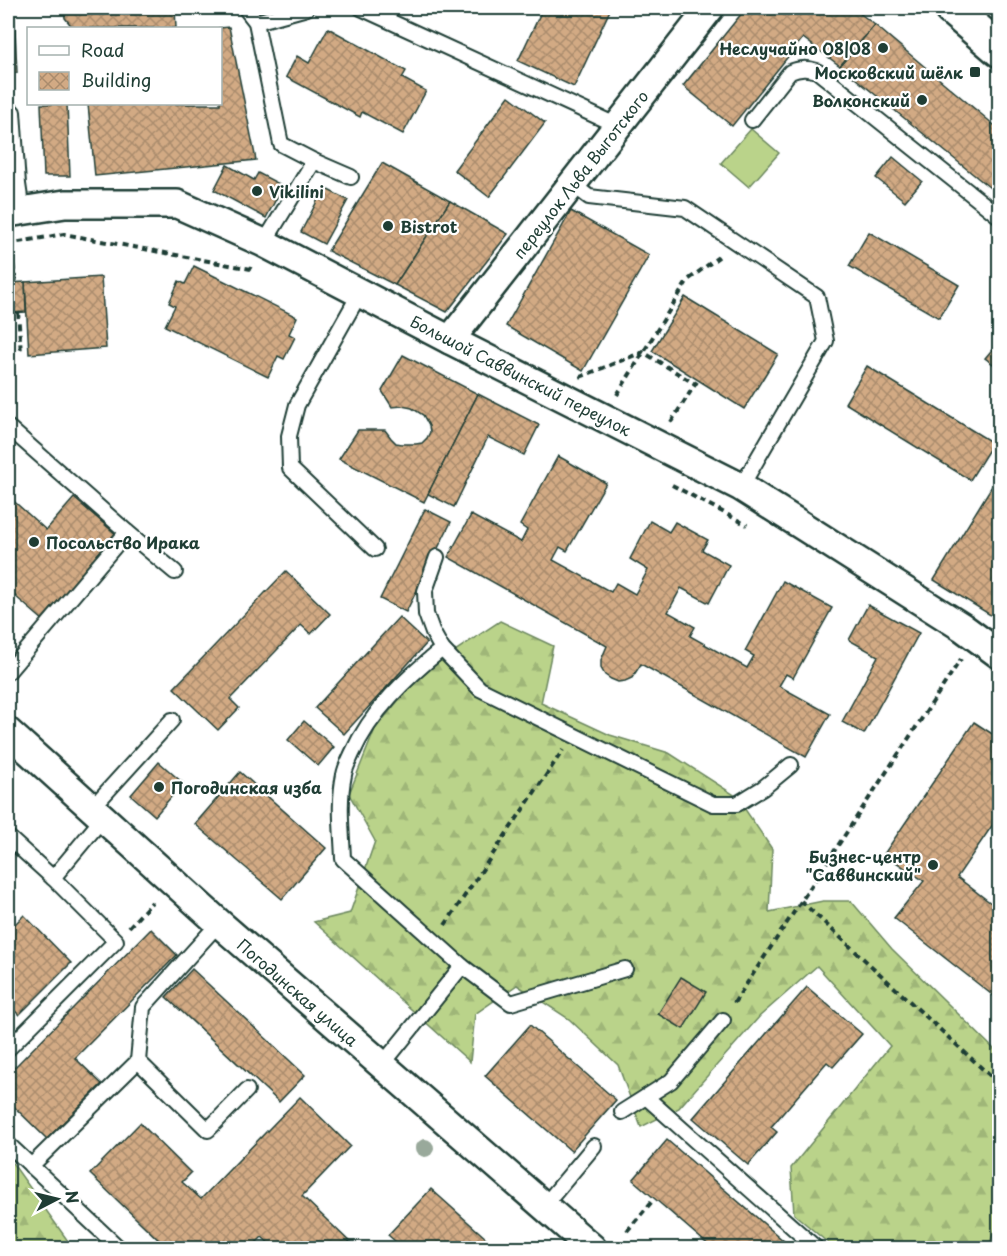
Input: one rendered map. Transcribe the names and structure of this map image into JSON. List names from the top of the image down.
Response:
{
  "streets": {
    "street": ["переулок Льва Выготского", "Большой Саввинский переулок", "Погодинская улица"]
  },
  "crossings": [
    ["переулок Льва Выготского", "Большой Саввинский переулок"]
  ],
  "places": {
    "other": [
      "Неслучайно 08|08",
      "Волконский",
      "Vikilini",
      "Bistrot",
      "Посольство Ирака",
      "Погодинская изба",
      "Бизнес-центр \"Саввинский\""
    ],
    "transit": ["Московский шёлк"]
  },
  "legend": ["Road", "Building"],
  "north": "right"
}
